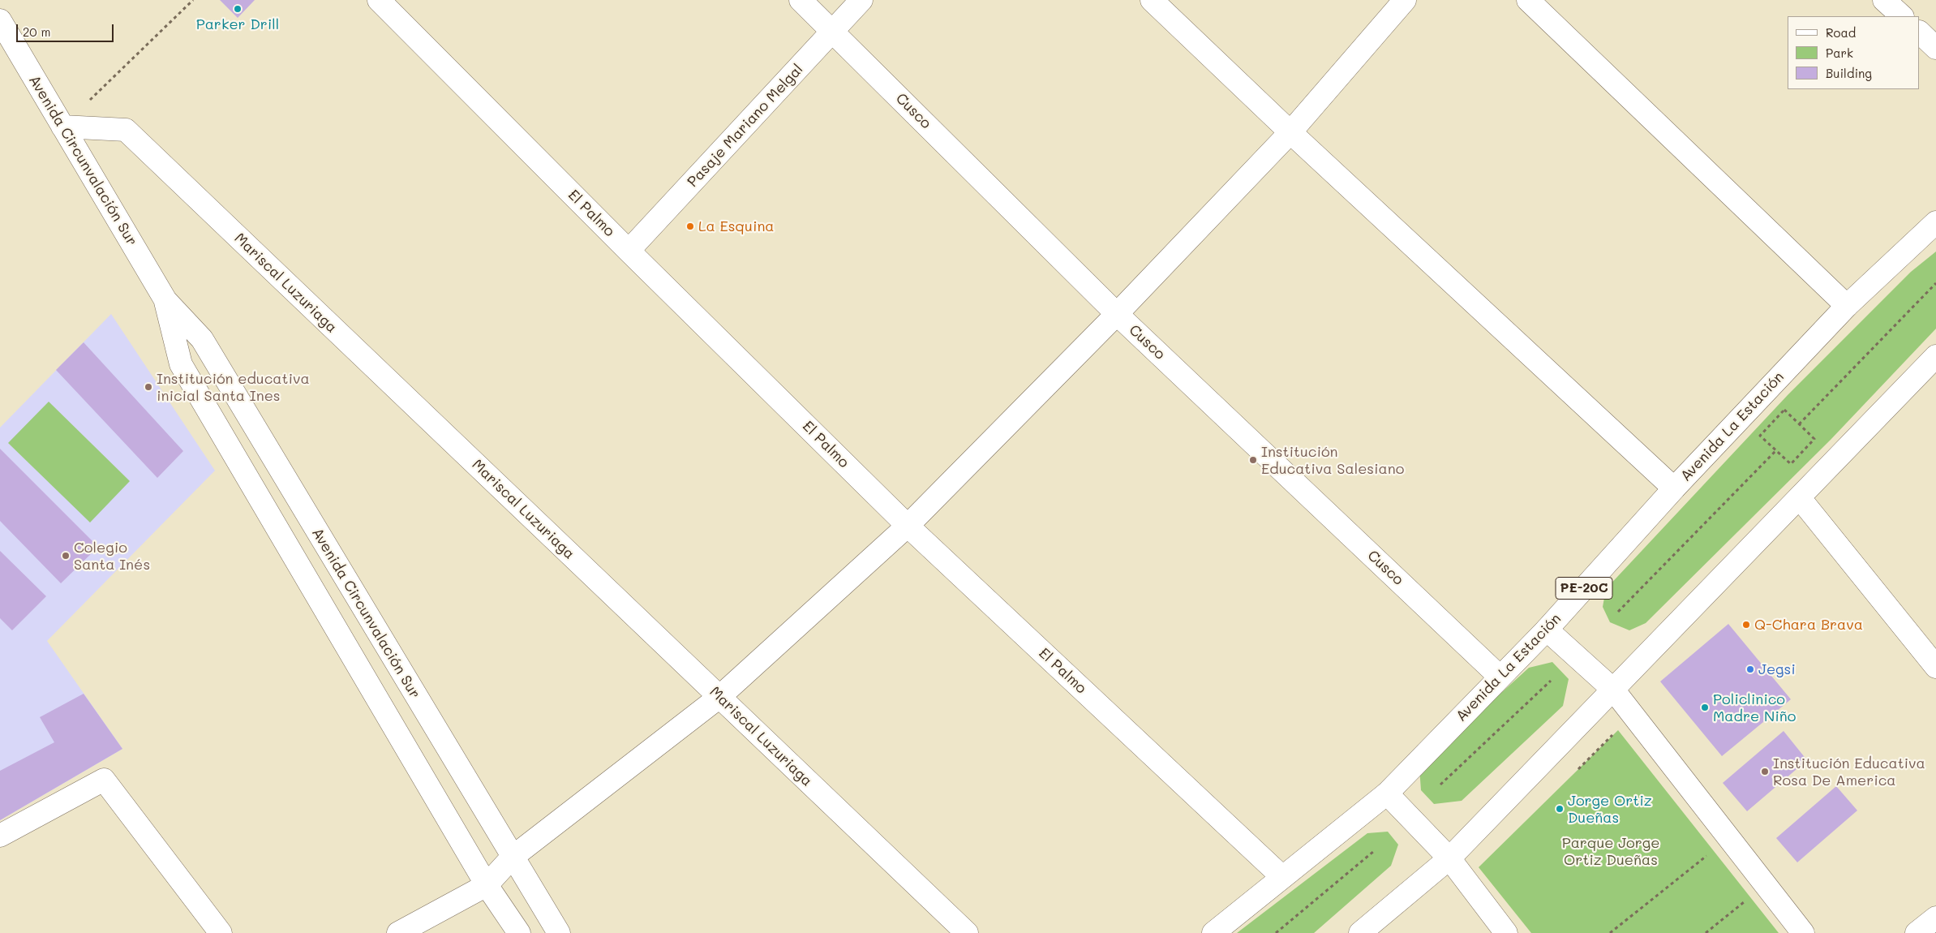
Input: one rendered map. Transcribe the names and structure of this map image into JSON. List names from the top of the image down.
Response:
{
  "streets": {
    "main road": [
      "Cusco",
      "Pasaje Mariano Melgal",
      "Avenida Circunvalación Sur",
      "El Palmo",
      "Mariscal Luzuriaga",
      "Avenida La Estación",
      "PE-20C"
    ]
  },
  "crossings": [
    ["Cusco", "Pasaje Mariano Melgal"],
    ["Cusco", "Avenida La Estación"],
    ["Pasaje Mariano Melgal", "El Palmo"],
    ["Avenida Circunvalación Sur", "Mariscal Luzuriaga"],
    ["El Palmo", "Avenida La Estación"]
  ],
  "parks": ["Parque Jorge Ortiz Dueñas"],
  "places": [
    "Parker Drill",
    "La Esquina",
    "Institución educativa inicial Santa Ines",
    "Institución Educativa Salesiano",
    "Colegio Santa Inés",
    "Q-Chara Brava",
    "Jegsi",
    "Policlinico Madre Niño",
    "Institución Educativa Rosa De America",
    "Jorge Ortiz Dueñas"
  ],
  "legend": ["Road", "Park", "Building"],
  "scale_bar": "20 m"
}
